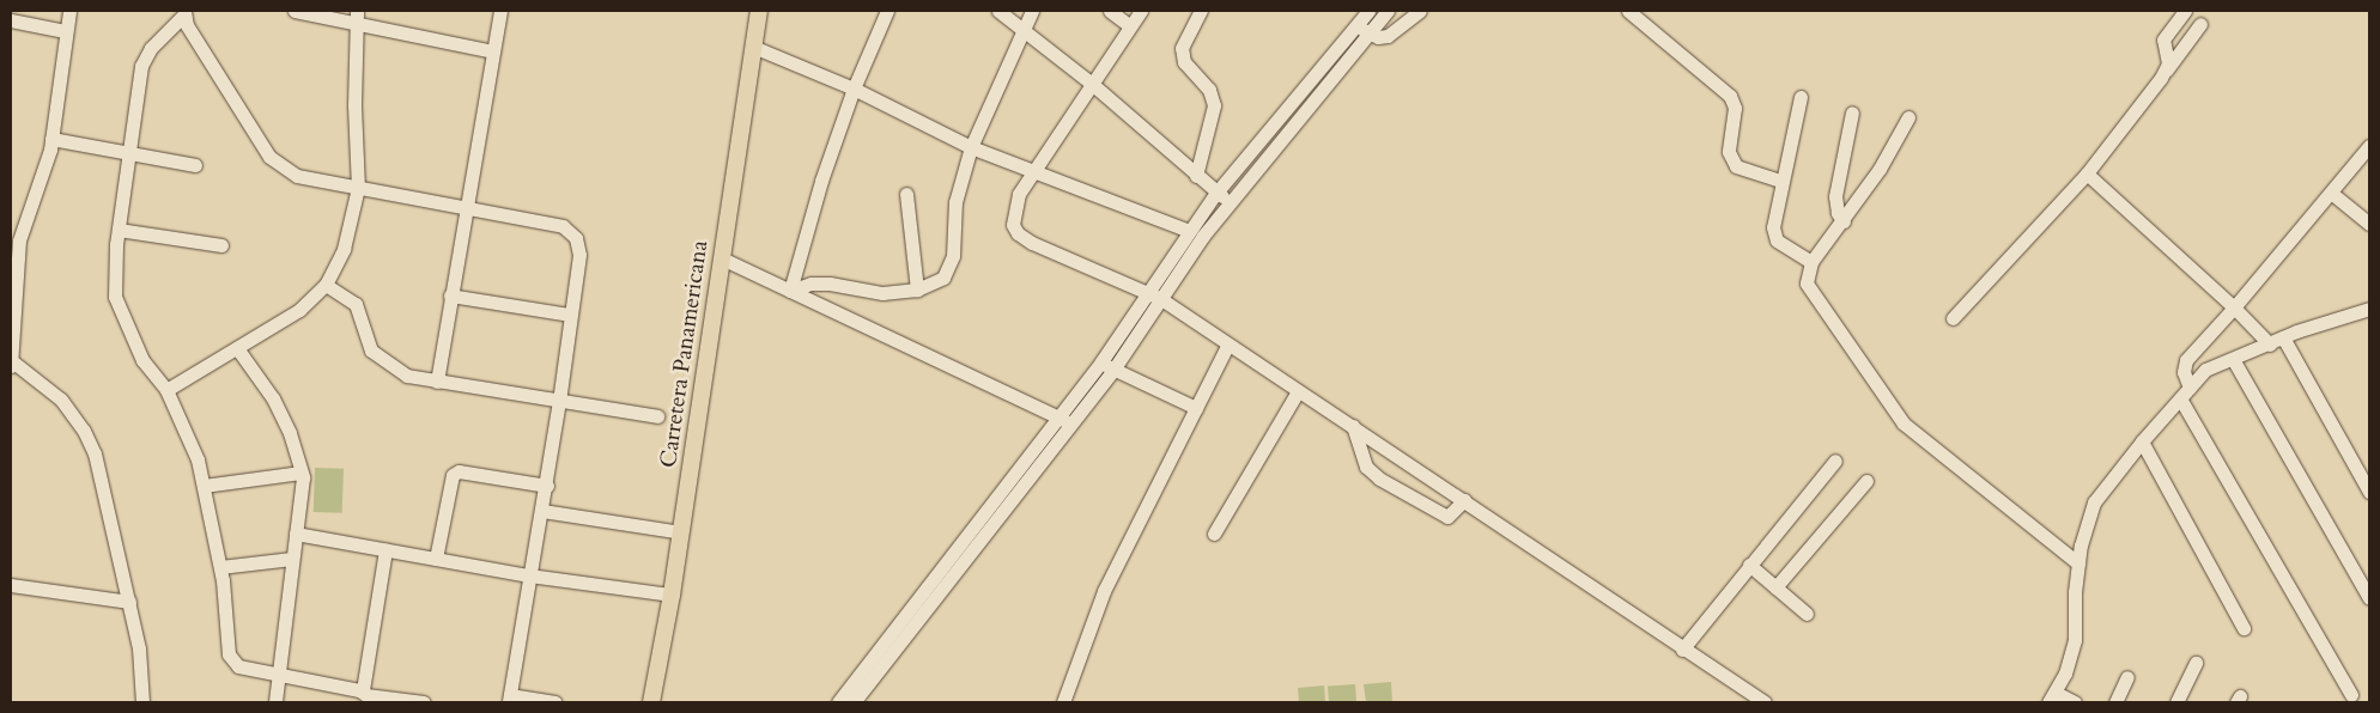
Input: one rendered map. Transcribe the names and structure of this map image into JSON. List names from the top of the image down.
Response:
{
  "streets": {
    "main road": ["Carretera Panamericana"]
  }
}
